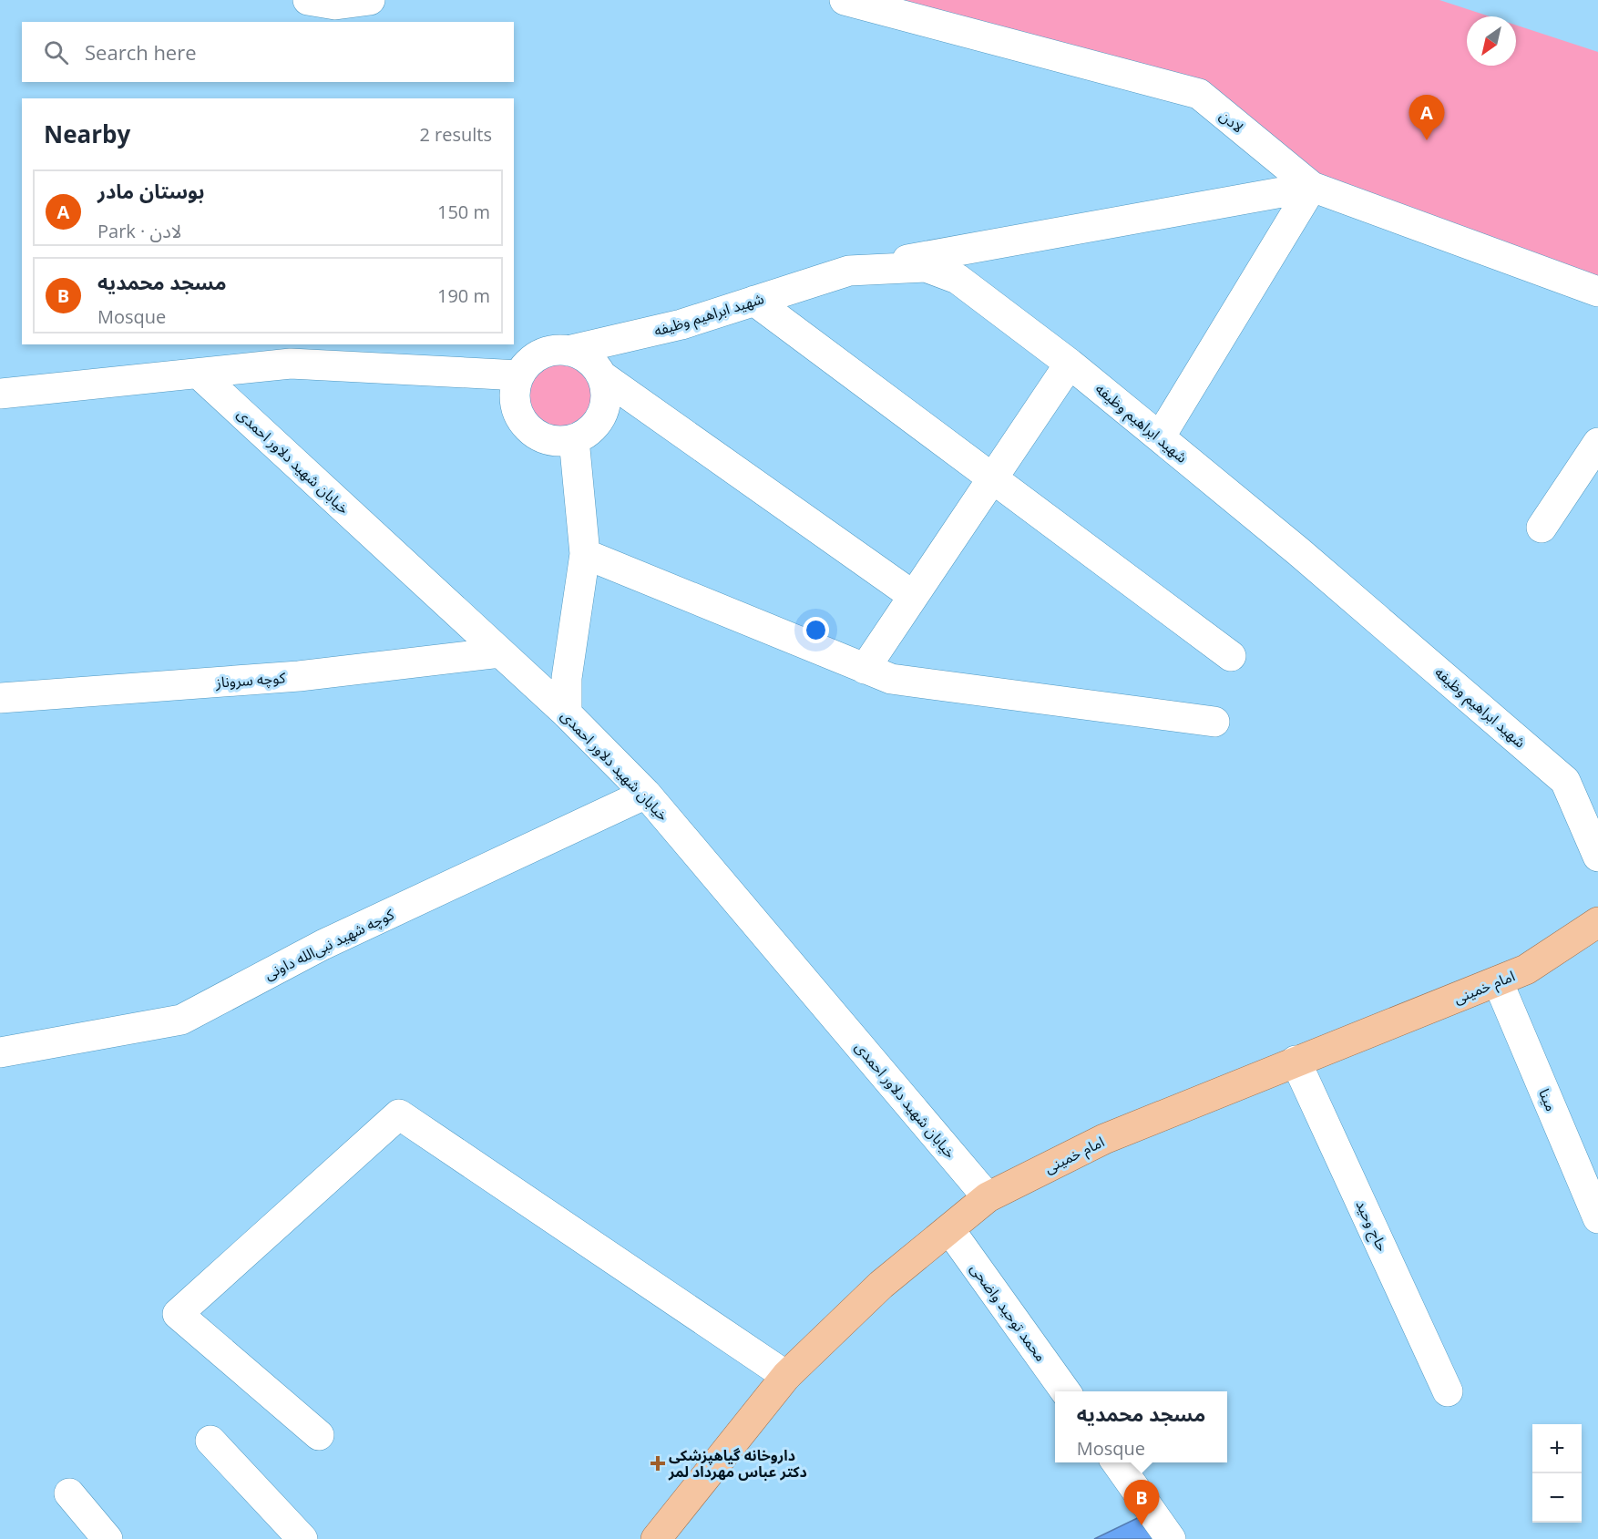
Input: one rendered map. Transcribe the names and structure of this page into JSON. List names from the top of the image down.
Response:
{
  "streets": {
    "main road": ["امام خمینی"],
    "street": [
      "لادن",
      "شهید ابراهیم وظیفه",
      "خیابان شهید دلاور احمدی",
      "کوچه سروناز",
      "کوچه شهید نبی‌الله داونی",
      "مینا",
      "حاج وحید",
      "محمد توحید واضحی"
    ]
  },
  "crossings": [
    ["خیابان شهید دلاور احمدی", "کوچه سروناز"],
    ["خیابان شهید دلاور احمدی", "کوچه شهید نبی‌الله داونی"],
    ["خیابان شهید دلاور احمدی", "امام خمینی"],
    ["امام خمینی", "مینا"],
    ["امام خمینی", "حاج وحید"],
    ["امام خمینی", "محمد توحید واضحی"]
  ],
  "places": {
    "health": ["داروخانه گیاهپزشکی دکتر عباس مهرداد لمر"]
  },
  "north": "bottom left",
  "page": {
    "search": "Search here",
    "pins": ["A", "B"],
    "heading": ["Nearby", "2 results"],
    "list": [
      {
        "mark": "A",
        "name": "بوستان مادر",
        "note": "Park · لادن",
        "value": "150 m"
      },
      {
        "mark": "B",
        "name": "مسجد محمدیه",
        "note": "Mosque",
        "value": "190 m"
      }
    ],
    "popup": ["مسجد محمدیه", "Mosque"],
    "map_buttons": ["+", "−"]
  }
}
